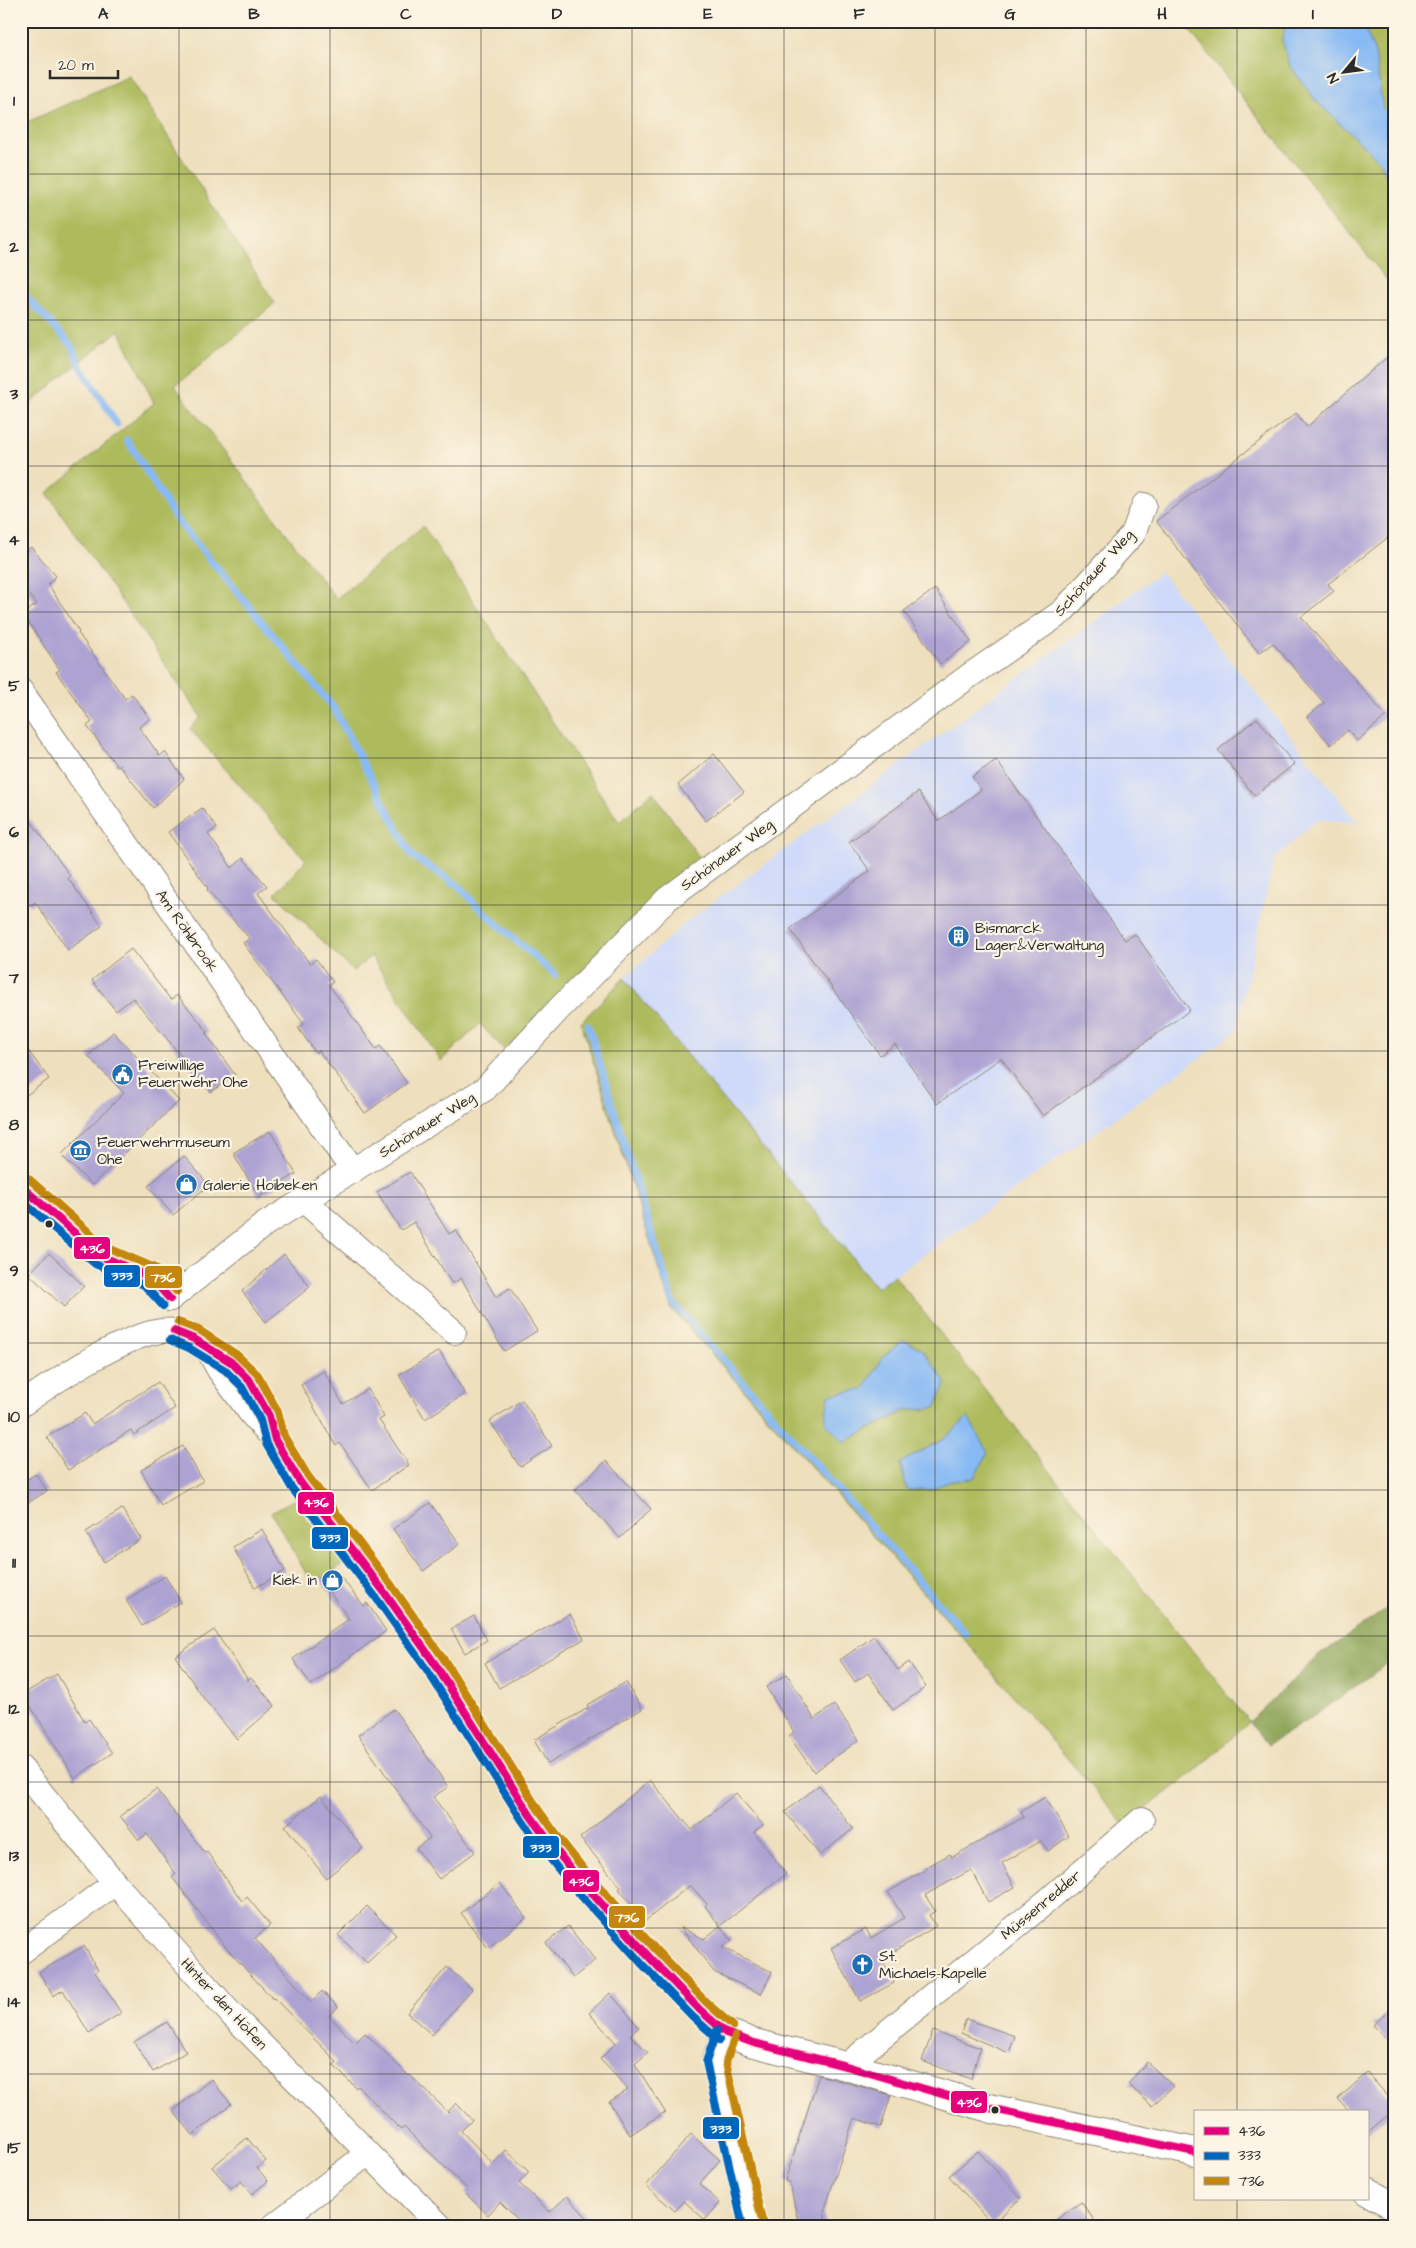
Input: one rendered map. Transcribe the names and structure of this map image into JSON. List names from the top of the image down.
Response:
{
  "streets": {
    "street": [
      "Schönauer Weg",
      "Am Röhbrook",
      "Müssenredder",
      "Hinter den Höfen"
    ]
  },
  "crossings": [
    ["Schönauer Weg", "Am Röhbrook"]
  ],
  "places": {
    "building": ["Bismarck Lager&Verwaltung"],
    "public building": ["Freiwillige Feuerwehr Ohe"],
    "museum": ["Feuerwehrmuseum Ohe"],
    "shop": ["Galerie Hoibeken", "Kiek in"],
    "church": ["St. Michaels-Kapelle"]
  },
  "lines": ["transit line 736", "transit line 436", "transit line 333"],
  "legend": ["436", "333", "736"],
  "scale_bar": "20 m",
  "north": "bottom left",
  "grid": {
    "columns": [
      "A",
      "B",
      "C",
      "D",
      "E",
      "F",
      "G",
      "H",
      "I"
    ],
    "rows": [
      "1",
      "2",
      "3",
      "4",
      "5",
      "6",
      "7",
      "8",
      "9",
      "10",
      "11",
      "12",
      "13",
      "14",
      "15"
    ]
  }
}
